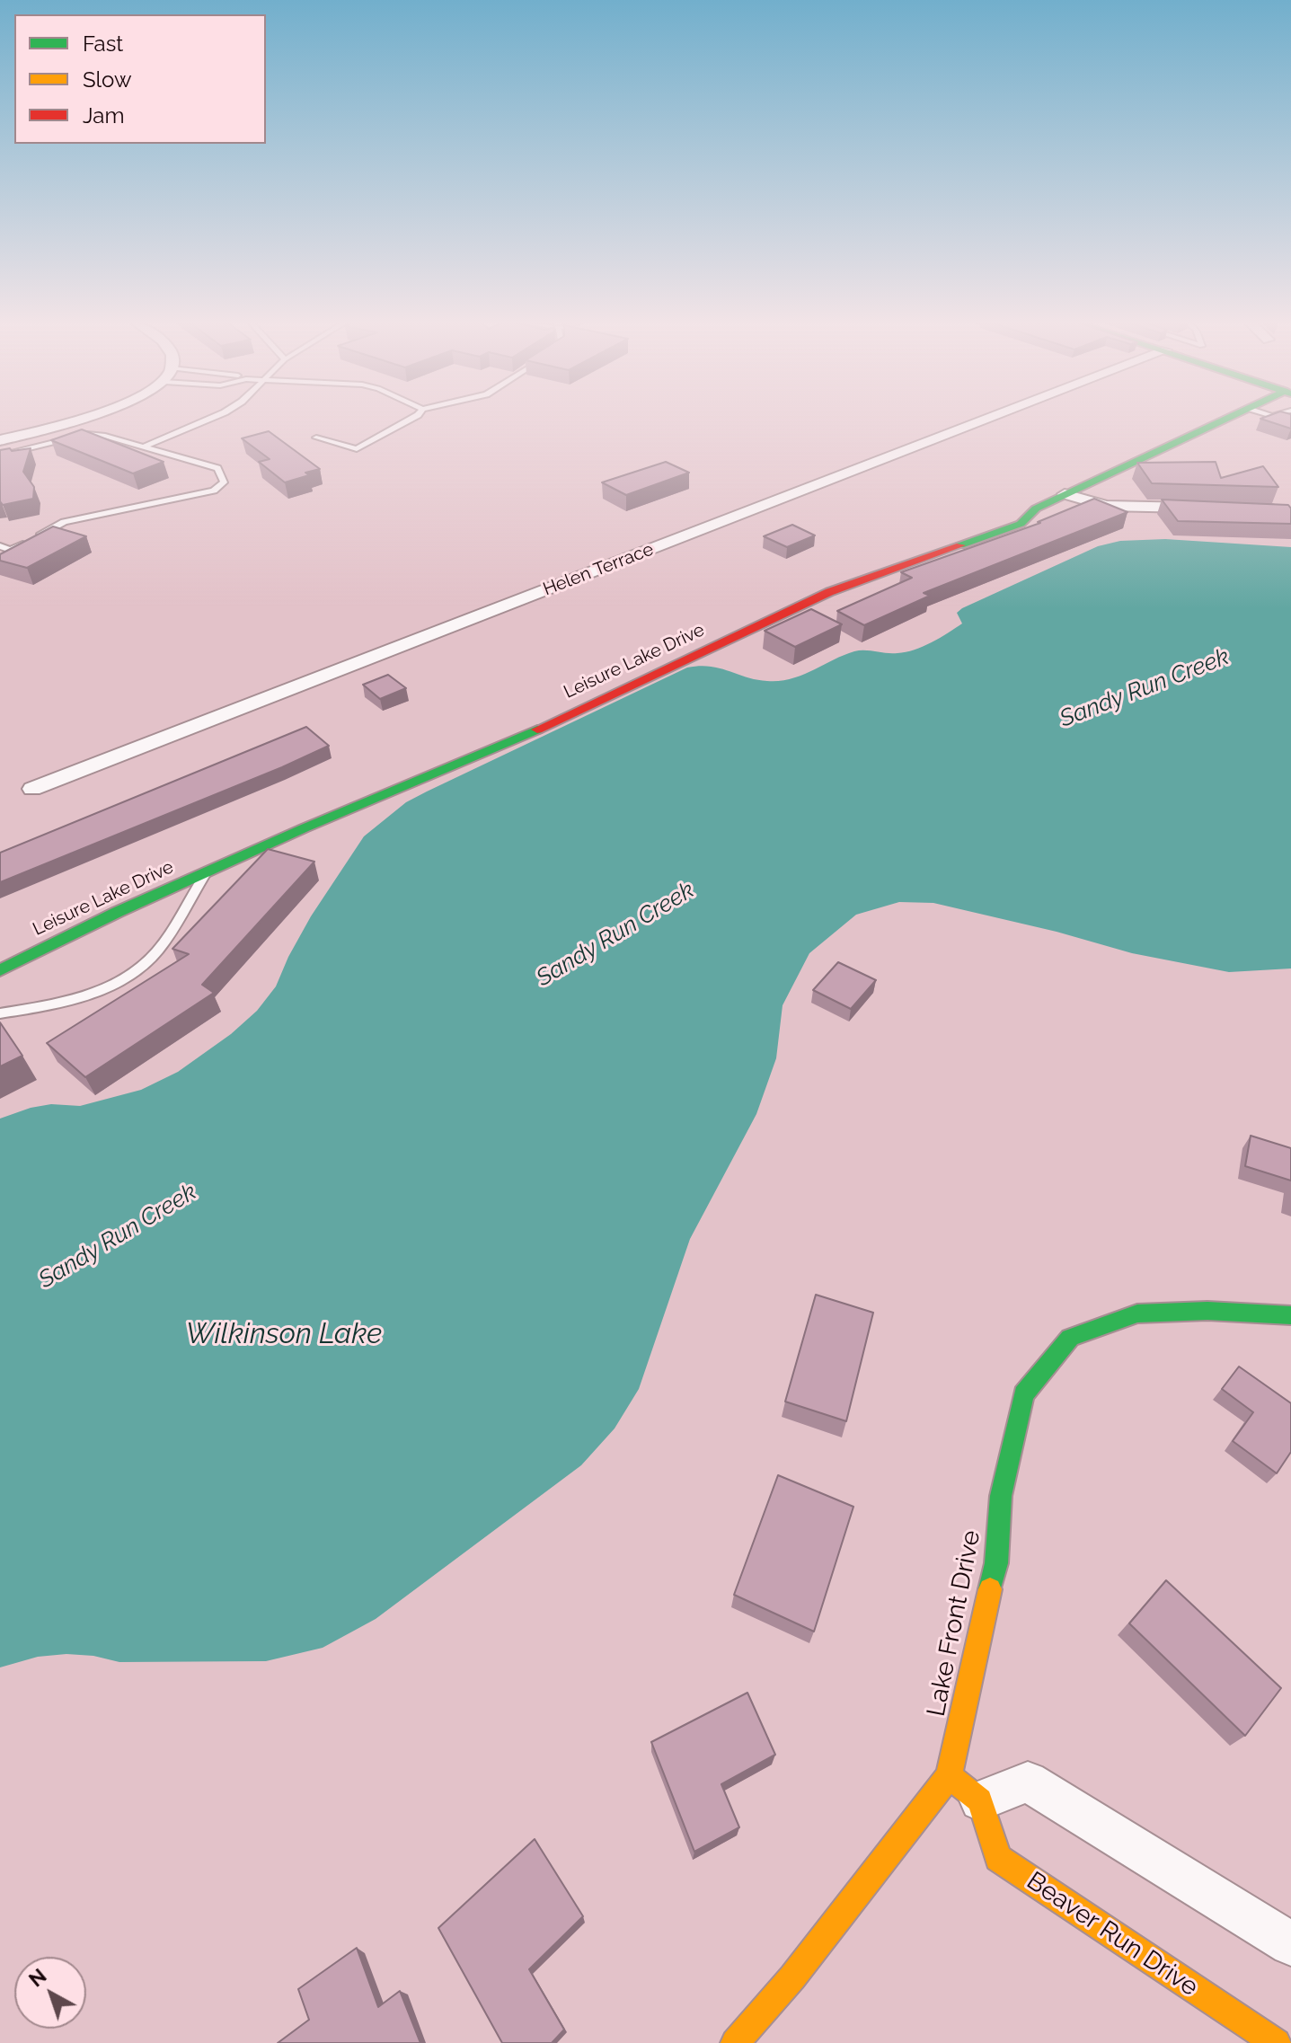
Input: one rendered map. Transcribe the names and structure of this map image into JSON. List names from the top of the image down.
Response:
{
  "streets": {
    "street": [
      "Helen Terrace",
      "Leisure Lake Drive",
      "Lake Front Drive",
      "Beaver Run Drive"
    ]
  },
  "crossings": [
    ["Lake Front Drive", "Beaver Run Drive"]
  ],
  "water": ["Sandy Run Creek", "Wilkinson Lake"],
  "legend": ["Fast", "Slow", "Jam"],
  "north": "top left"
}
